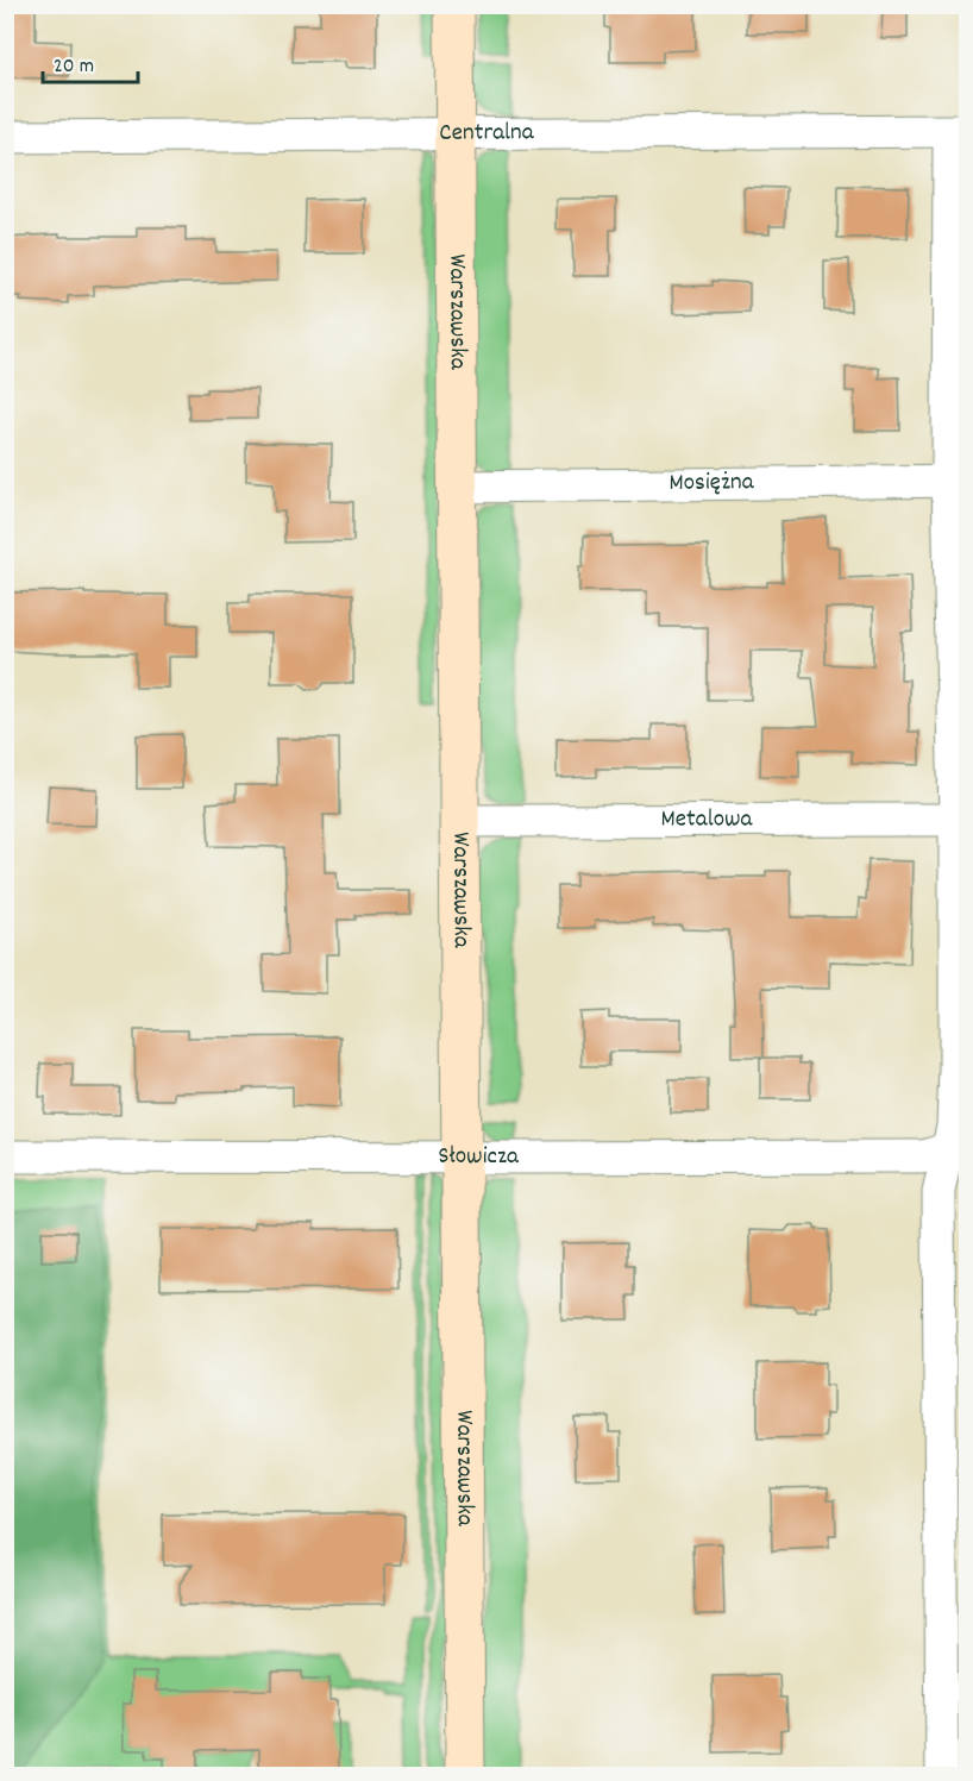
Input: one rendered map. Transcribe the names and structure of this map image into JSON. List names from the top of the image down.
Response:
{
  "streets": {
    "street": [
      "Centralna",
      "Warszawska",
      "Mosiężna",
      "Metalowa",
      "Słowicza"
    ]
  },
  "crossings": [
    ["Centralna", "Warszawska"],
    ["Warszawska", "Mosiężna"],
    ["Warszawska", "Metalowa"],
    ["Warszawska", "Słowicza"]
  ],
  "scale_bar": "20 m"
}
